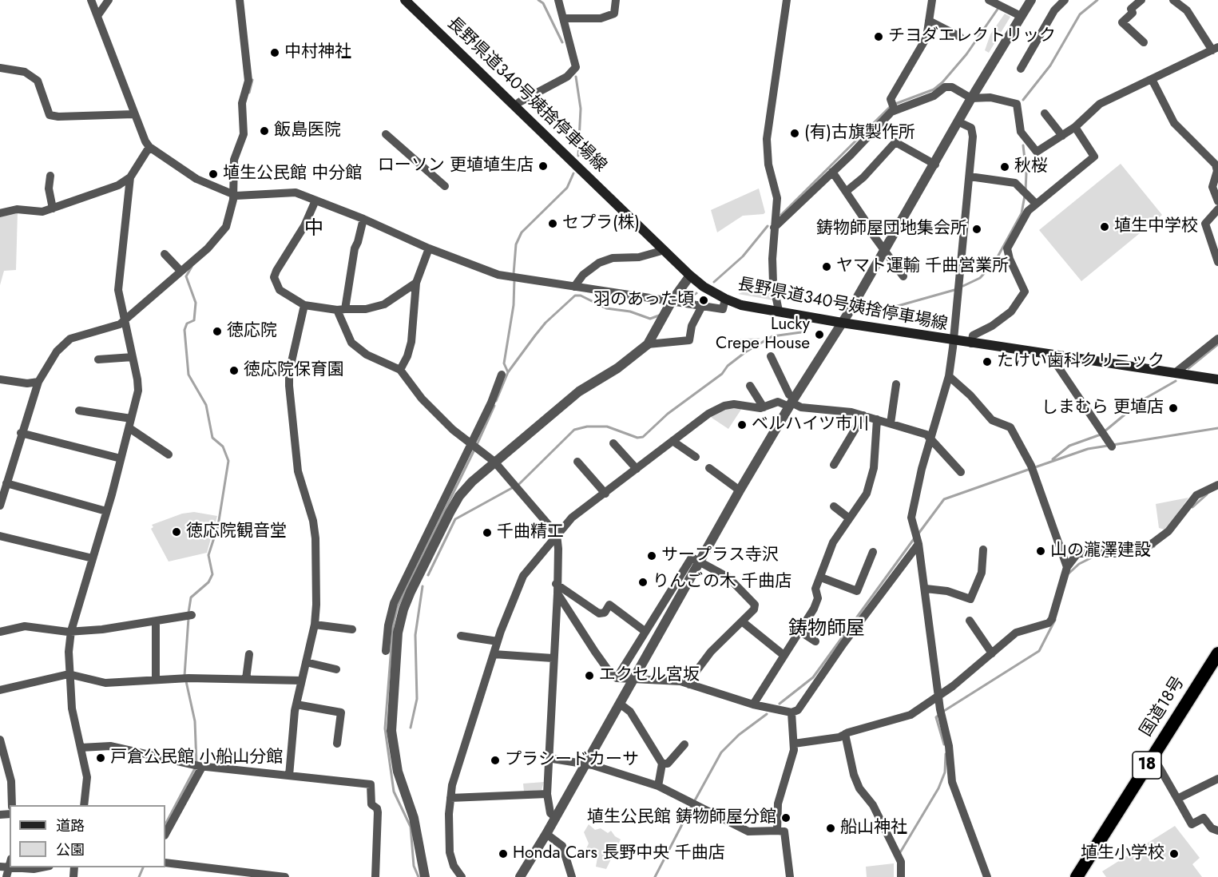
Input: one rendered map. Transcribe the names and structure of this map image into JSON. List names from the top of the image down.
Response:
{
  "streets": {
    "highway": ["国道18号", "18"],
    "main road": ["長野県道340号姨捨停車場線"]
  },
  "districts": ["中", "鋳物師屋"],
  "places": [
    "チヨダエレクトリック",
    "中村神社",
    "飯島医院",
    "(有)古旗製作所",
    "ローソン 更埴埴生店",
    "秋桜",
    "埴生公民館 中分館",
    "セプラ(株)",
    "埴生中学校",
    "鋳物師屋団地集会所",
    "ヤマト運輸 千曲営業所",
    "羽のあった頃",
    "徳応院",
    "Lucky Crepe House",
    "たけい歯科クリニック",
    "徳応院保育園",
    "しまむら 更埴店",
    "ベルハイツ市川",
    "徳応院観音堂",
    "千曲精工",
    "山の瀧澤建設",
    "サープラス寺沢",
    "りんごの木 千曲店",
    "エクセル宮坂",
    "戸倉公民館 小船山分館",
    "プラシードカーサ",
    "埴生公民館 鋳物師屋分館",
    "船山神社",
    "Honda Cars 長野中央 千曲店",
    "埴生小学校"
  ],
  "legend": ["道路", "公園"]
}
